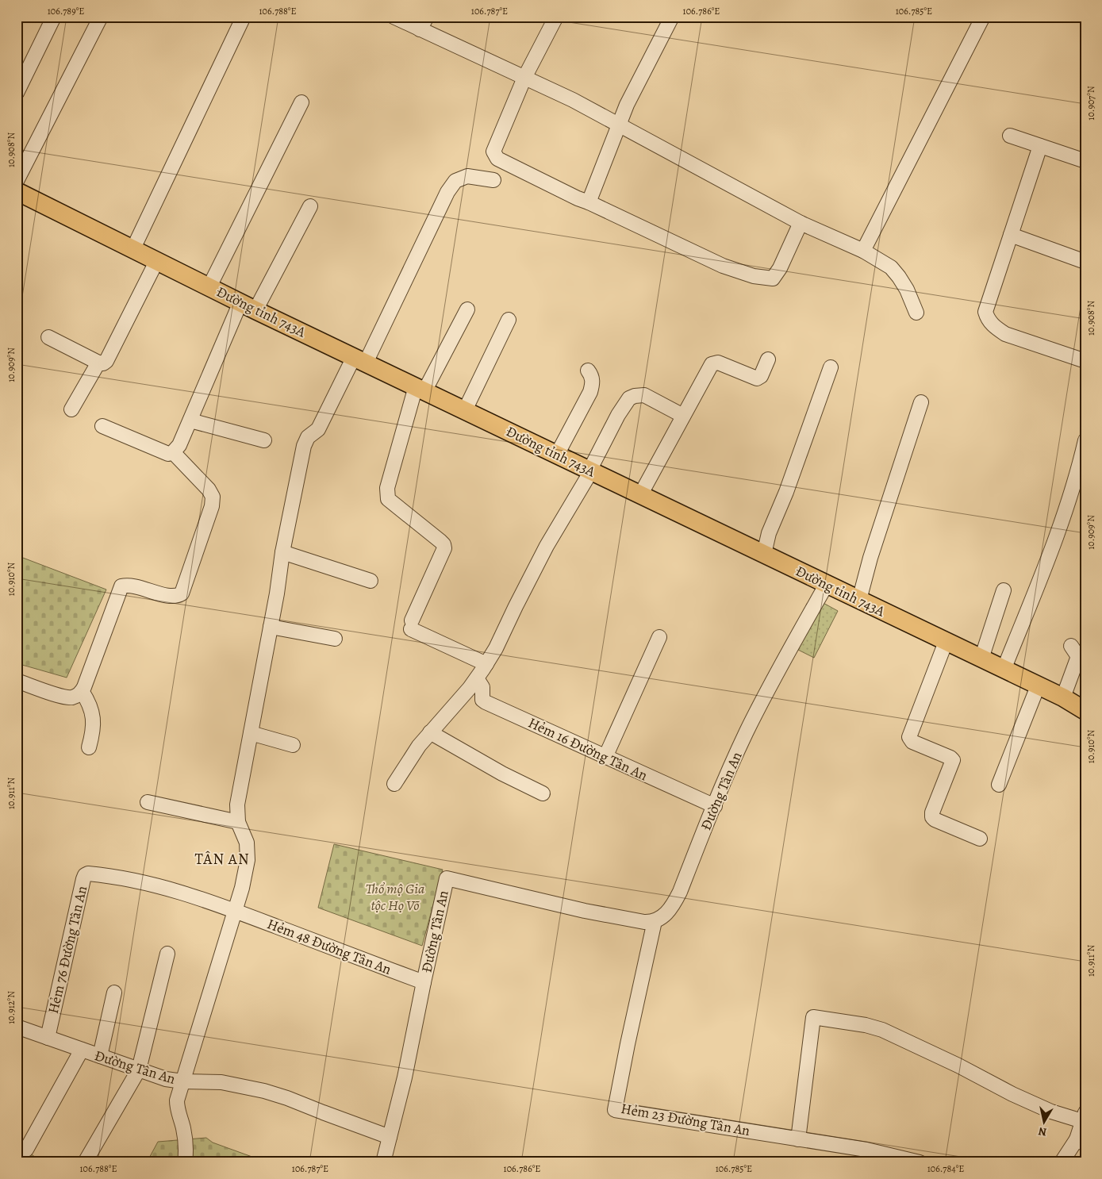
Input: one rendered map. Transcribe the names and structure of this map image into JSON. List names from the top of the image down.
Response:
{
  "streets": {
    "main road": ["Đường tỉnh 743A"],
    "street": [
      "Hẻm 16 Đường Tân An",
      "Đường Tân An",
      "Hẻm 48 Đường Tân An",
      "Hẻm 76 Đường Tân An",
      "Hẻm 23 Đường Tân An"
    ]
  },
  "crossings": [
    ["Đường tỉnh 743A", "Đường Tân An"],
    ["Hẻm 16 Đường Tân An", "Đường Tân An"],
    ["Đường Tân An", "Hẻm 48 Đường Tân An"],
    ["Đường Tân An", "Hẻm 76 Đường Tân An"],
    ["Đường Tân An", "Hẻm 23 Đường Tân An"],
    ["Hẻm 48 Đường Tân An", "Hẻm 76 Đường Tân An"]
  ],
  "districts": ["TÂN AN"],
  "parks": ["Thổ mộ Gia tộc Họ Võ"],
  "north": "bottom",
  "coordinates": [
    "106.789°E",
    "106.788°E",
    "106.787°E",
    "106.786°E",
    "106.785°E",
    "10.907°N",
    "10.908°N",
    "10.909°N",
    "10.910°N",
    "10.911°N",
    "10.912°N",
    "106.784°E"
  ]
}
